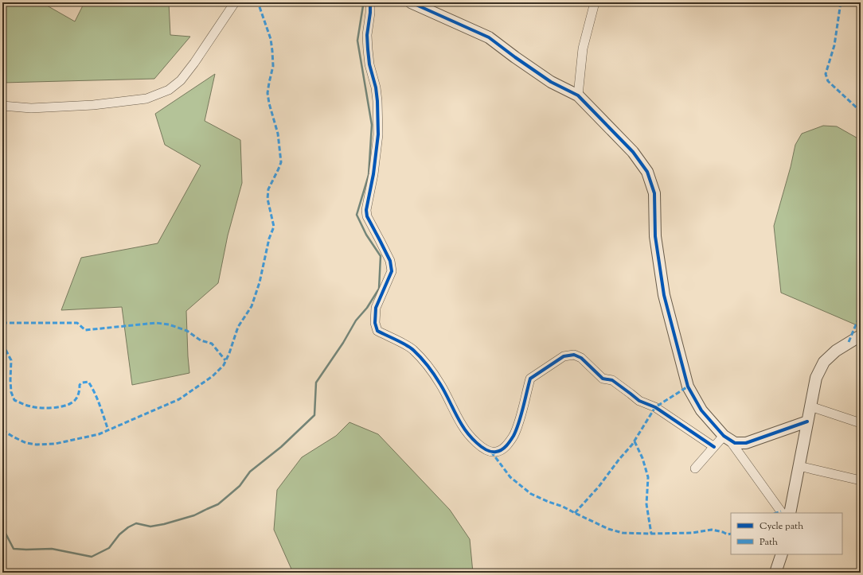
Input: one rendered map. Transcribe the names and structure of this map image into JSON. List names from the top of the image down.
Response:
{
  "legend": ["Cycle path", "Path"]
}
